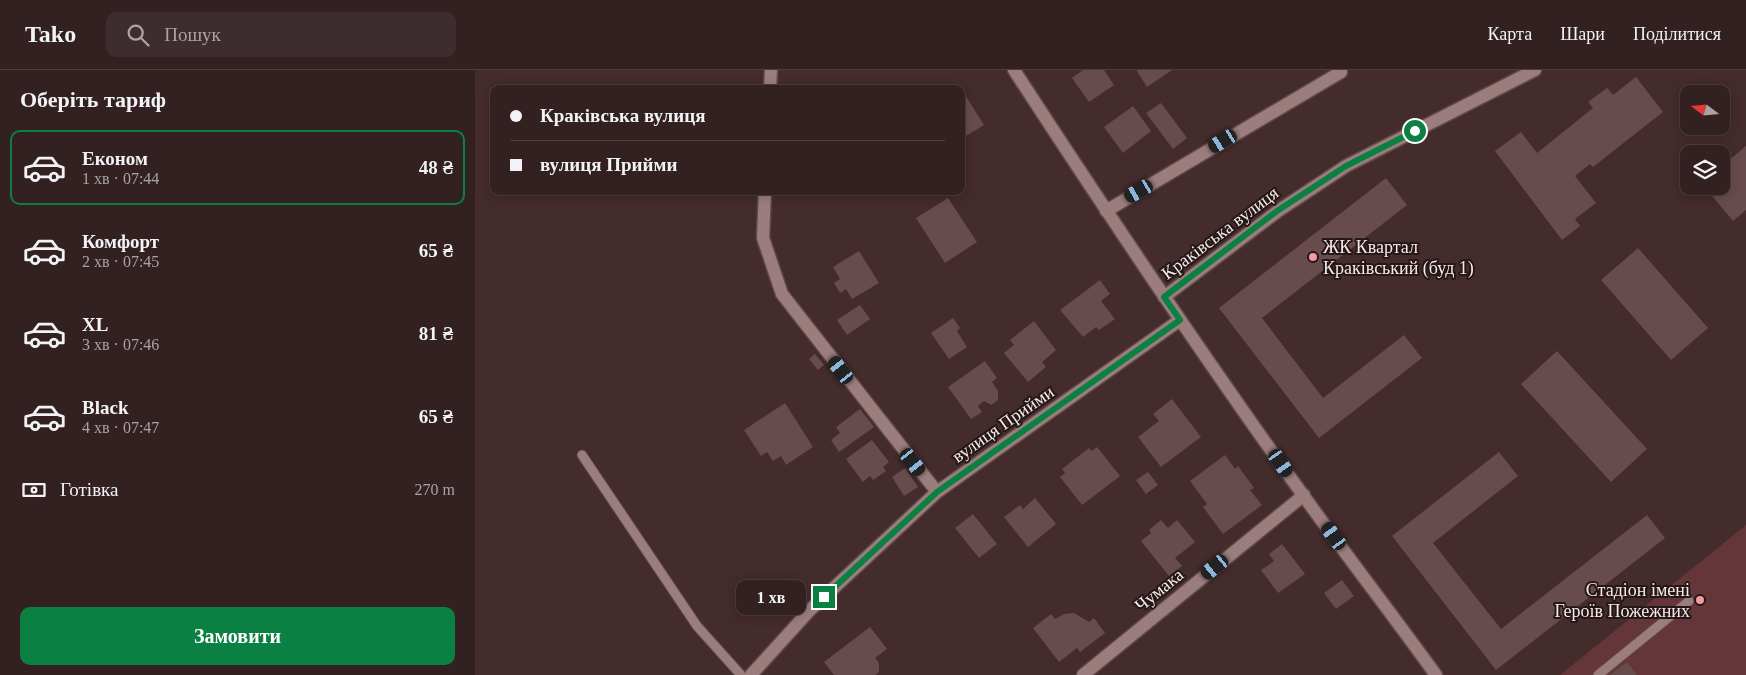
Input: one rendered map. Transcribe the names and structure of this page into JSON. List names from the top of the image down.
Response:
{
  "streets": {
    "street": ["Краківська вулиця", "вулиця Прийми", "Чумака"]
  },
  "places": ["ЖК Квартал Краківський (буд 1)", "Стадіон імені Героїв Пожежних"],
  "north": "left",
  "page": {
    "header": "Tako",
    "search": "Пошук",
    "nav": ["Карта", "Шари", "Поділитися"],
    "heading": "Оберіть тариф",
    "banner": ["Краківська вулиця", "вулиця Прийми"],
    "list": [
      {
        "name": "Економ",
        "note": "1 хв · 07:44",
        "value": "48 ₴"
      },
      {
        "name": "Комфорт",
        "note": "2 хв · 07:45",
        "value": "65 ₴"
      },
      {
        "name": "XL",
        "note": "3 хв · 07:46",
        "value": "81 ₴"
      },
      {
        "name": "Black",
        "note": "4 хв · 07:47",
        "value": "65 ₴"
      }
    ],
    "pay": ["Готівка", "270 m"],
    "bubble": "1 хв",
    "buttons": "Замовити"
  }
}
